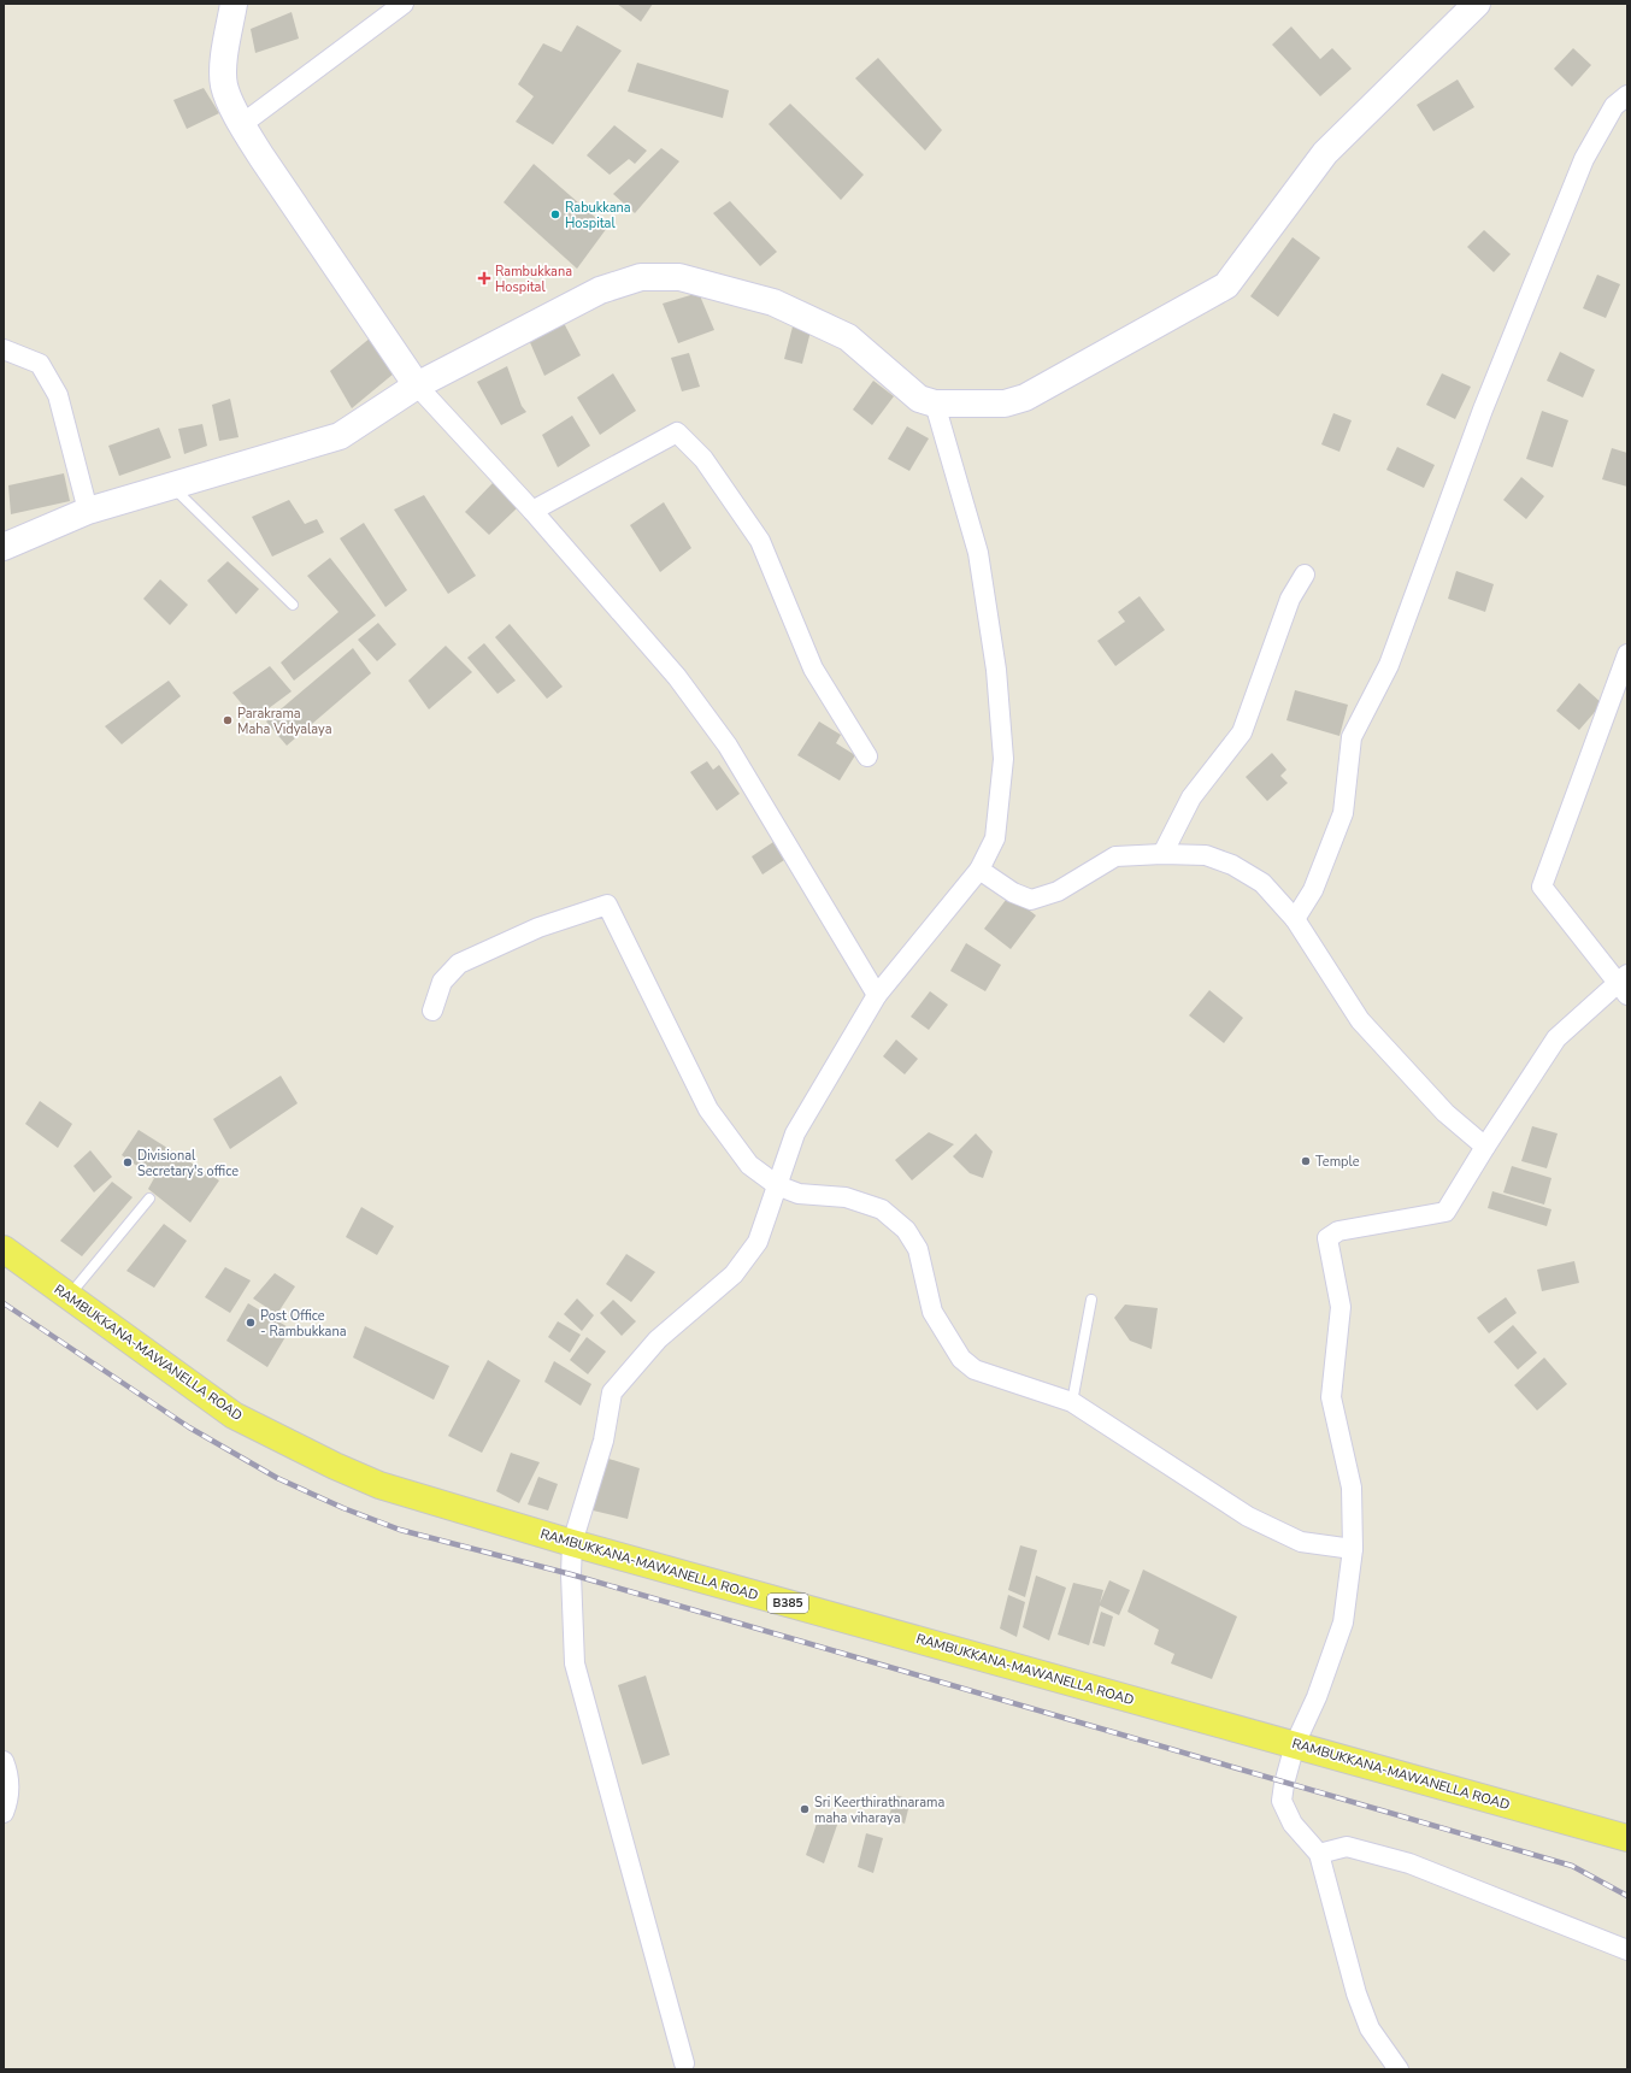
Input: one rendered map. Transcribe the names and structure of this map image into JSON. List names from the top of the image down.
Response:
{
  "streets": {
    "main road": ["RAMBUKKANA-MAWANELLA ROAD", "B385"]
  },
  "places": {
    "other": [
      "Rabukkana Hospital",
      "Parakrama Maha Vidyalaya",
      "Temple",
      "Divisional Secretary's office",
      "Post Office - Rambukkana",
      "Sri Keerthirathnarama maha viharaya"
    ],
    "health": ["Rambukkana Hospital"]
  }
}
